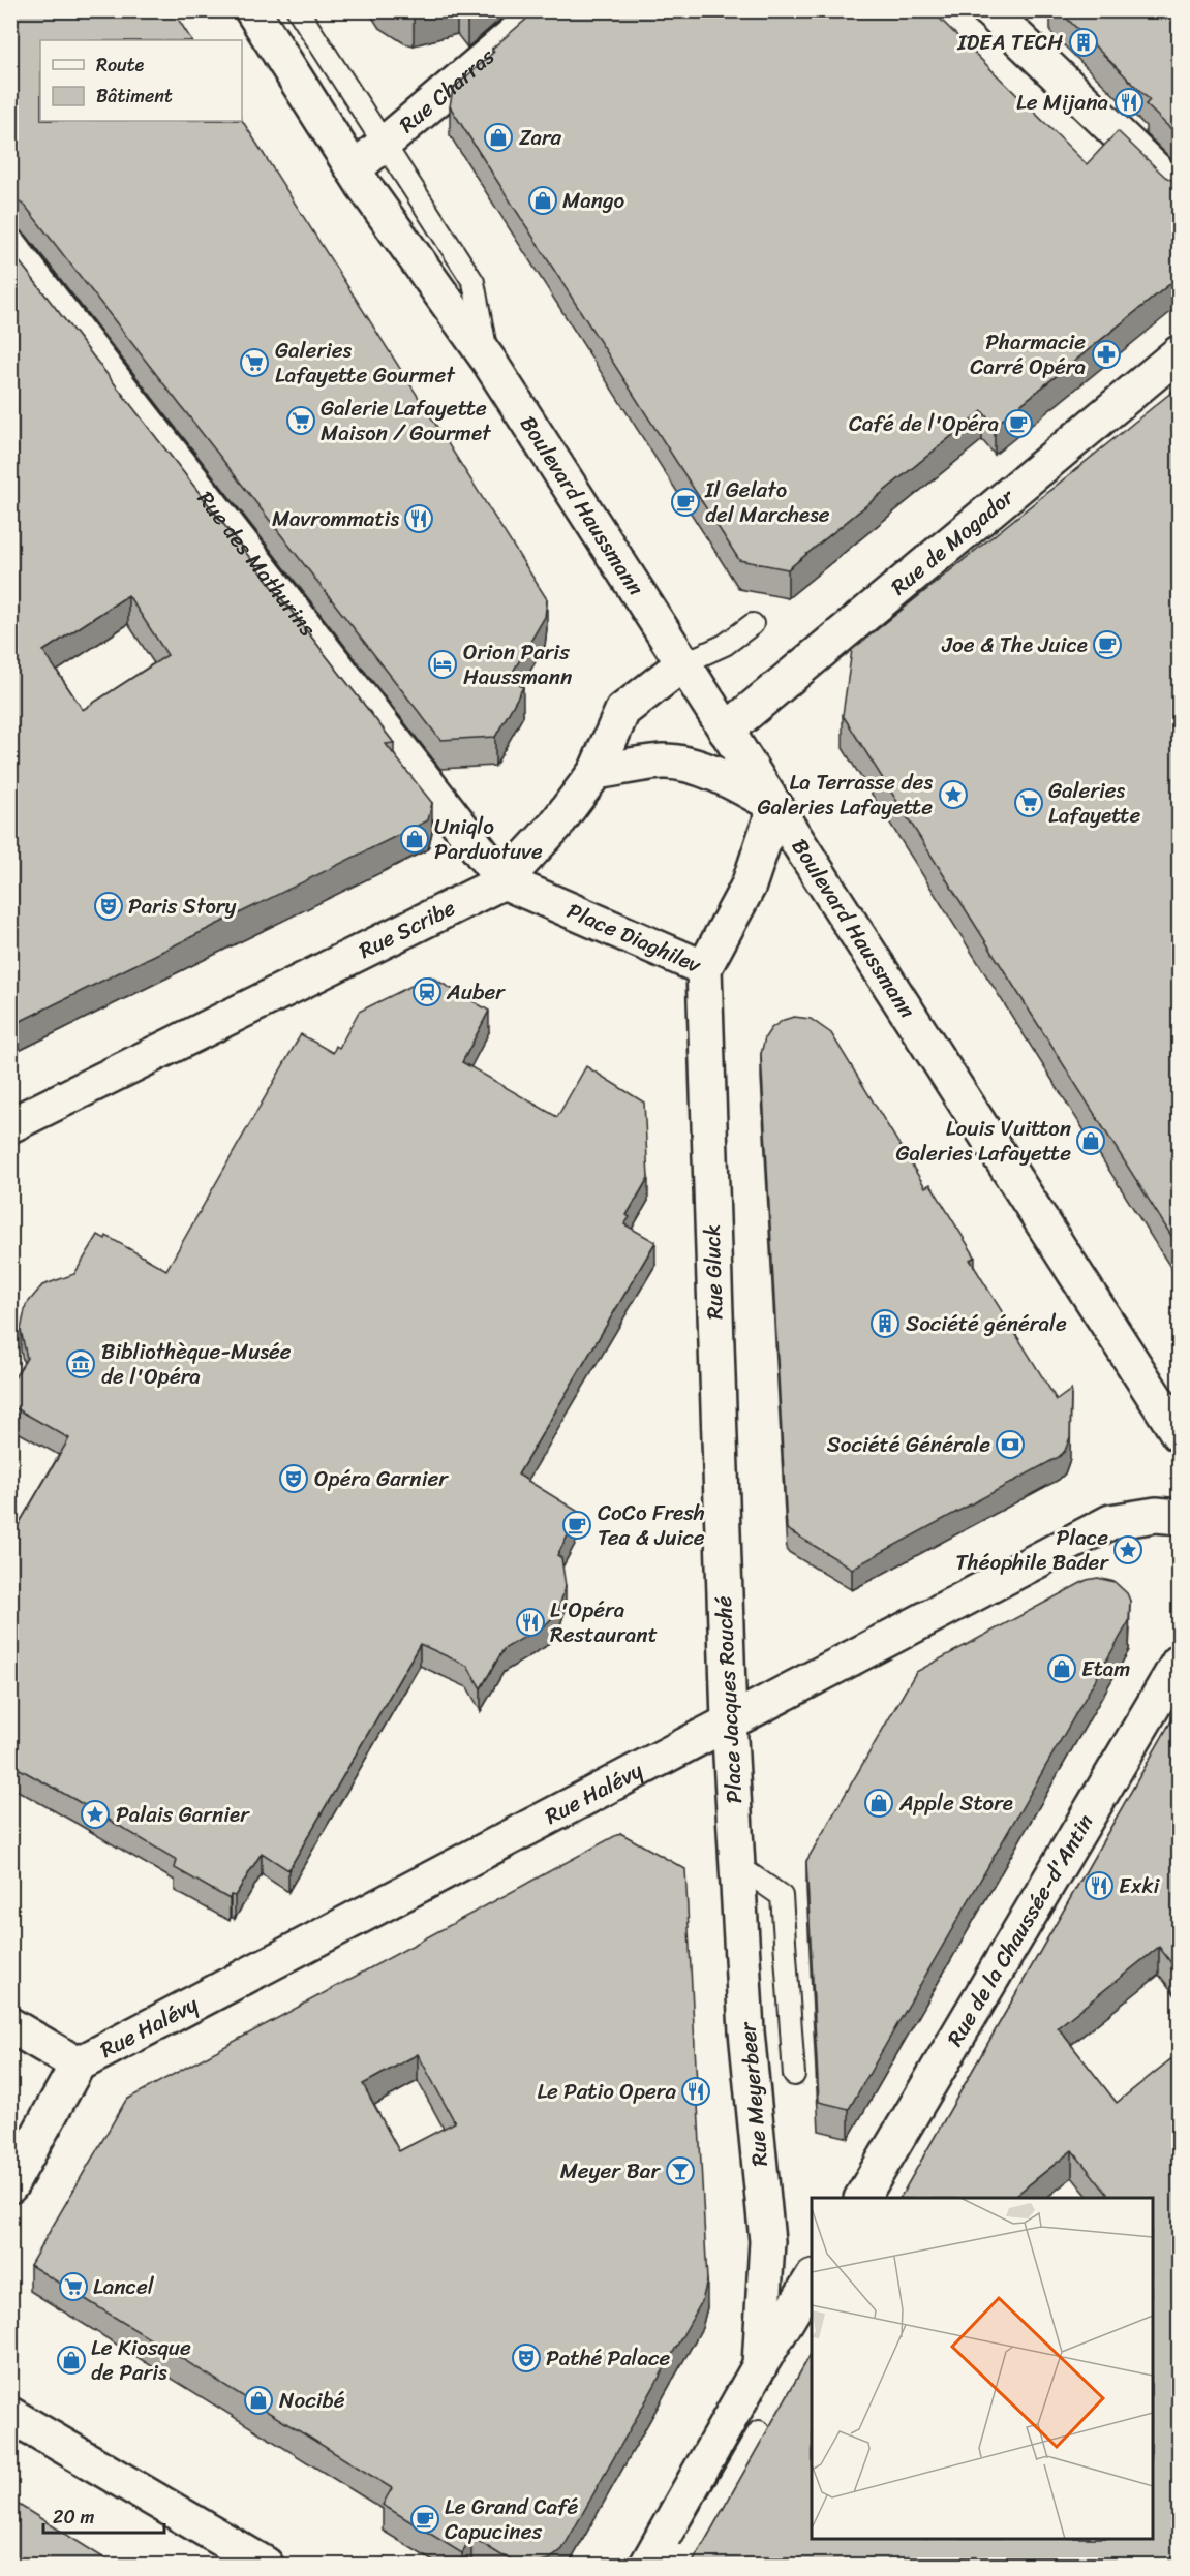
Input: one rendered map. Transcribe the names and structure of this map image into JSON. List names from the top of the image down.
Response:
{
  "streets": {
    "street": [
      "Rue Charras",
      "Boulevard Haussmann",
      "Rue de Mogador",
      "Rue des Mathurins",
      "Rue Scribe",
      "Place Diaghilev",
      "Rue Gluck",
      "Place Jacques Rouché",
      "Rue Halévy",
      "Rue de la Chaussée-d'Antin",
      "Rue Meyerbeer"
    ]
  },
  "crossings": [
    ["Rue Charras", "Boulevard Haussmann"],
    ["Boulevard Haussmann", "Rue de Mogador"],
    ["Boulevard Haussmann", "Place Diaghilev"],
    ["Rue des Mathurins", "Rue Scribe"],
    ["Rue des Mathurins", "Place Diaghilev"],
    ["Rue Scribe", "Place Diaghilev"],
    ["Place Diaghilev", "Rue Gluck"],
    ["Rue Gluck", "Place Jacques Rouché"],
    ["Place Jacques Rouché", "Rue Halévy"],
    ["Place Jacques Rouché", "Rue Meyerbeer"]
  ],
  "places": {
    "building": ["IDEA TECH", "Société générale"],
    "restaurant": [
      "Le Mijana",
      "Mavrommatis",
      "L'Opéra Restaurant",
      "Exki",
      "Le Patio Opera"
    ],
    "shop": [
      "Zara",
      "Mango",
      "Uniqlo Parduotuve",
      "Louis Vuitton Galeries Lafayette",
      "Etam",
      "Apple Store",
      "Le Kiosque de Paris",
      "Nocibé"
    ],
    "pharmacy": ["Pharmacie Carré Opéra"],
    "supermarket": [
      "Galeries Lafayette Gourmet",
      "Galerie Lafayette Maison / Gourmet",
      "Galeries Lafayette",
      "Lancel"
    ],
    "cafe": [
      "Café de l'Opéra",
      "Il Gelato del Marchese",
      "Joe & The Juice",
      "CoCo Fresh Tea & Juice",
      "Le Grand Café Capucines"
    ],
    "hotel": ["Orion Paris Haussmann"],
    "place": ["La Terrasse des Galeries Lafayette", "Place Théophile Bader", "Palais Garnier"],
    "theatre": ["Paris Story", "Opéra Garnier", "Pathé Palace"],
    "station": ["Auber"],
    "museum": ["Bibliothèque-Musée de l'Opéra"],
    "bank": ["Société Générale"],
    "bar": ["Meyer Bar"]
  },
  "legend": ["Route", "Bâtiment"],
  "scale_bar": "20 m"
}
